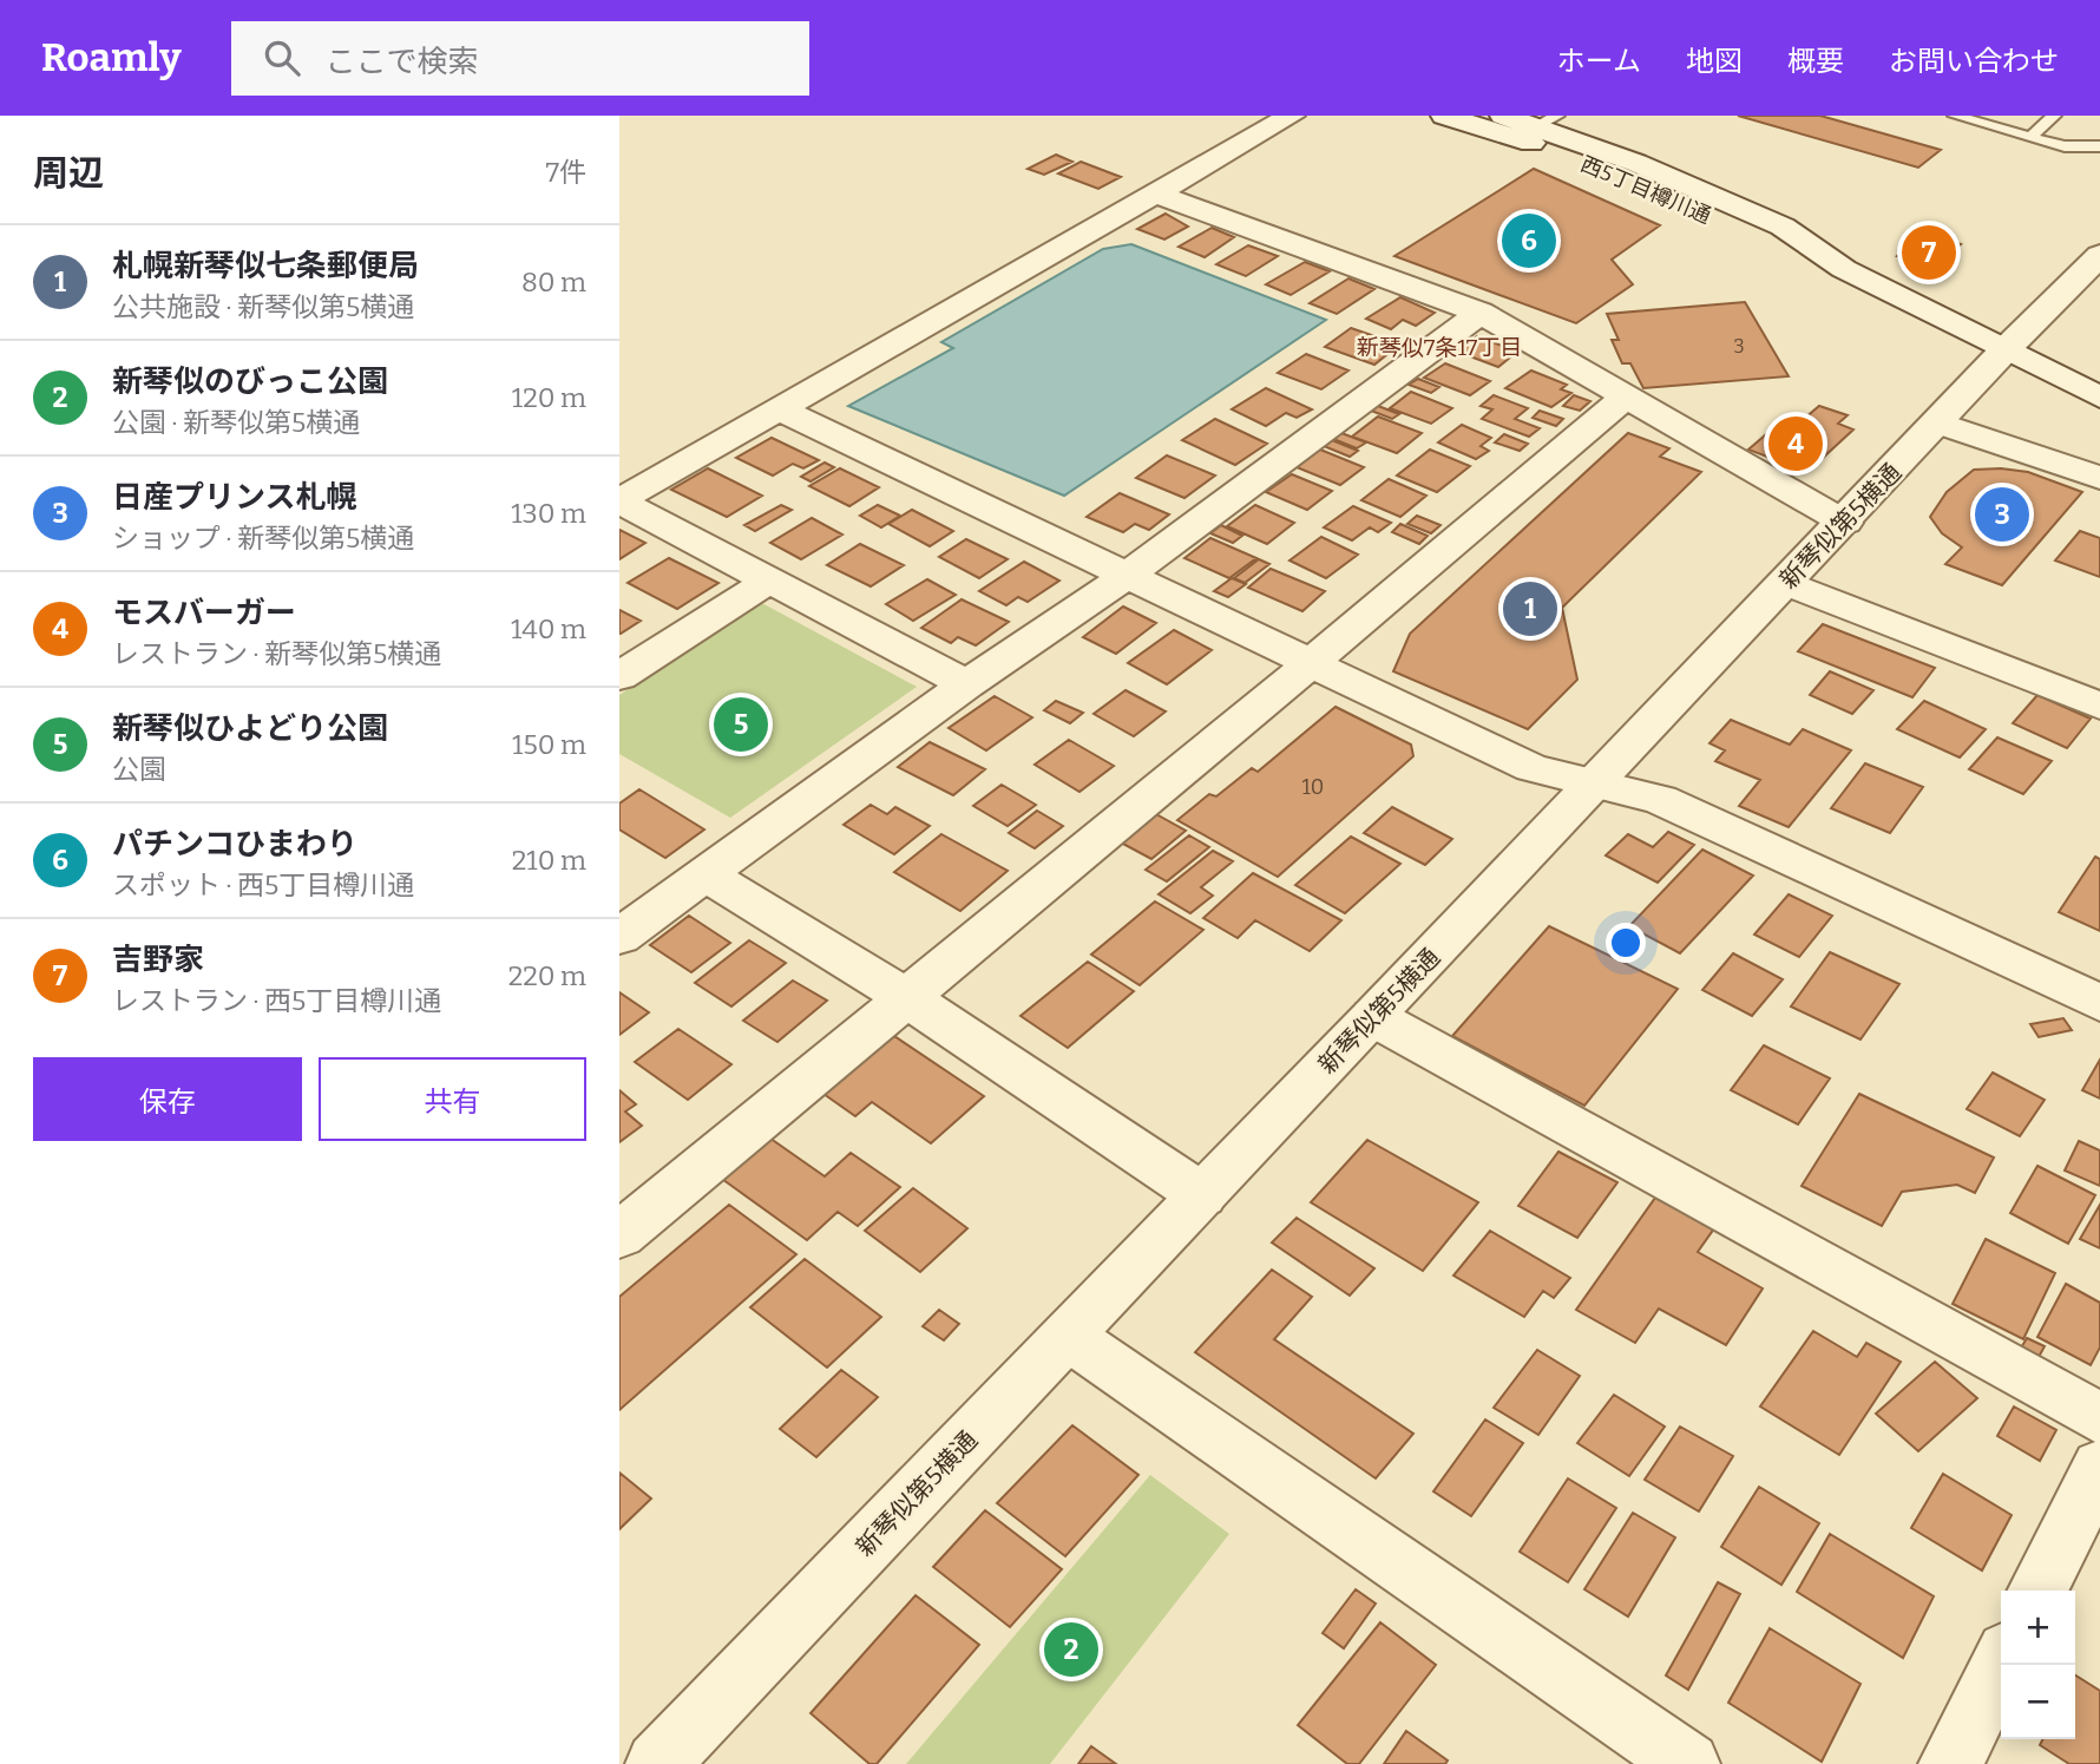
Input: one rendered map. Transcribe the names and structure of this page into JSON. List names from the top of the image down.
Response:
{
  "streets": {
    "street": ["西5丁目樽川通", "新琴似第5横通"]
  },
  "crossings": [
    ["西5丁目樽川通", "新琴似第5横通"]
  ],
  "districts": ["新琴似7条17丁目"],
  "house_numbers": ["3", "10"],
  "page": {
    "header": "Roamly",
    "search": "ここで検索",
    "nav": [
      "ホーム",
      "地図",
      "概要",
      "お問い合わせ"
    ],
    "heading": ["周辺", "7件"],
    "pins": [
      "6",
      "7",
      "4",
      "3",
      "1",
      "5",
      "2"
    ],
    "list": [
      {
        "mark": "1",
        "name": "札幌新琴似七条郵便局",
        "note": "公共施設 · 新琴似第5横通",
        "value": "80 m"
      },
      {
        "mark": "2",
        "name": "新琴似のびっこ公園",
        "note": "公園 · 新琴似第5横通",
        "value": "120 m"
      },
      {
        "mark": "3",
        "name": "日産プリンス札幌",
        "note": "ショップ · 新琴似第5横通",
        "value": "130 m"
      },
      {
        "mark": "4",
        "name": "モスバーガー",
        "note": "レストラン · 新琴似第5横通",
        "value": "140 m"
      },
      {
        "mark": "5",
        "name": "新琴似ひよどり公園",
        "note": "公園",
        "value": "150 m"
      },
      {
        "mark": "6",
        "name": "パチンコひまわり",
        "note": "スポット · 西5丁目樽川通",
        "value": "210 m"
      },
      {
        "mark": "7",
        "name": "吉野家",
        "note": "レストラン · 西5丁目樽川通",
        "value": "220 m"
      }
    ],
    "buttons": ["保存", "共有"],
    "map_buttons": ["+", "−"]
  }
}
